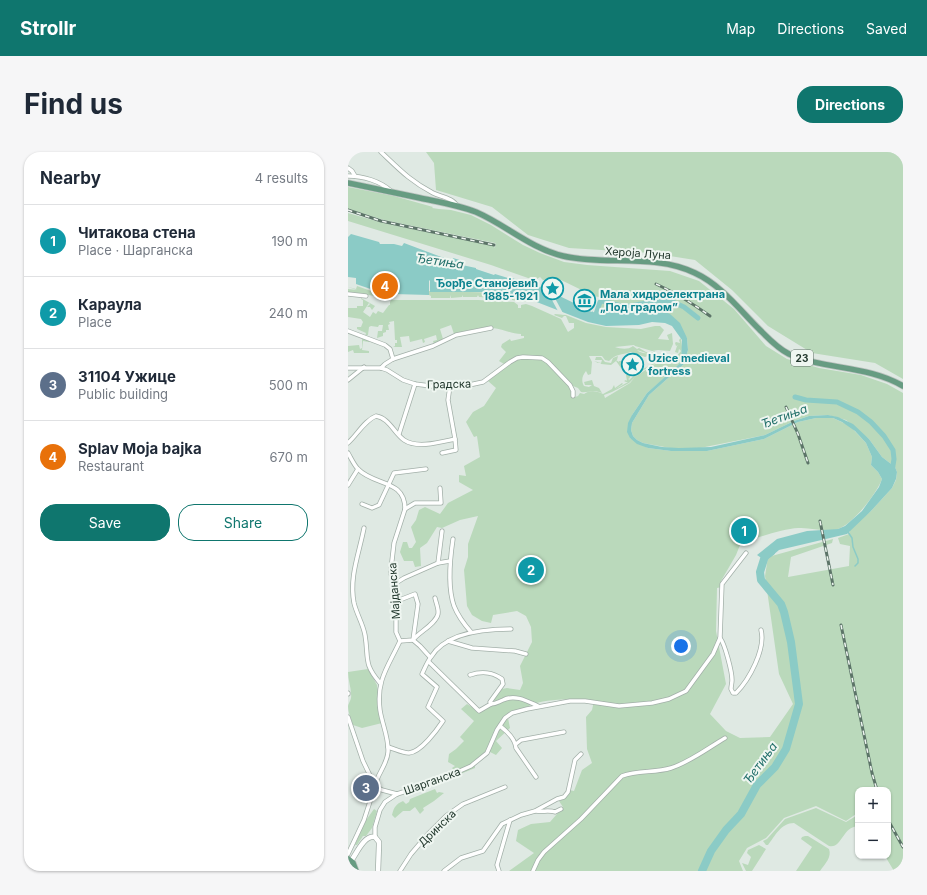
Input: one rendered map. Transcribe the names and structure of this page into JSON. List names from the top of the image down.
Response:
{
  "streets": {
    "main road": ["Хероја Луна", "23"],
    "street": [
      "Градска",
      "Мајданска",
      "Шарганска",
      "Дринска"
    ]
  },
  "water": ["Ђетиња"],
  "places": {
    "place": ["Ђорђе Станојевић 1885-1921", "Uzice medieval fortress"],
    "museum": ["Мала хидроелектрана „Под градом”"]
  },
  "page": {
    "header": "Strollr",
    "nav": ["Map", "Directions", "Saved"],
    "buttons": [
      "Directions",
      ["Save", "Share"]
    ],
    "title": "Find us",
    "heading": ["Nearby", "4 results"],
    "list": [
      {
        "mark": "1",
        "name": "Читакова стена",
        "note": "Place · Шарганска",
        "value": "190 m"
      },
      {
        "mark": "2",
        "name": "Караула",
        "note": "Place",
        "value": "240 m"
      },
      {
        "mark": "3",
        "name": "31104 Ужице",
        "note": "Public building",
        "value": "500 m"
      },
      {
        "mark": "4",
        "name": "Splav Moja bajka",
        "note": "Restaurant",
        "value": "670 m"
      }
    ],
    "pins": [
      "4",
      "1",
      "2",
      "3"
    ],
    "map_buttons": ["+", "−"]
  }
}
